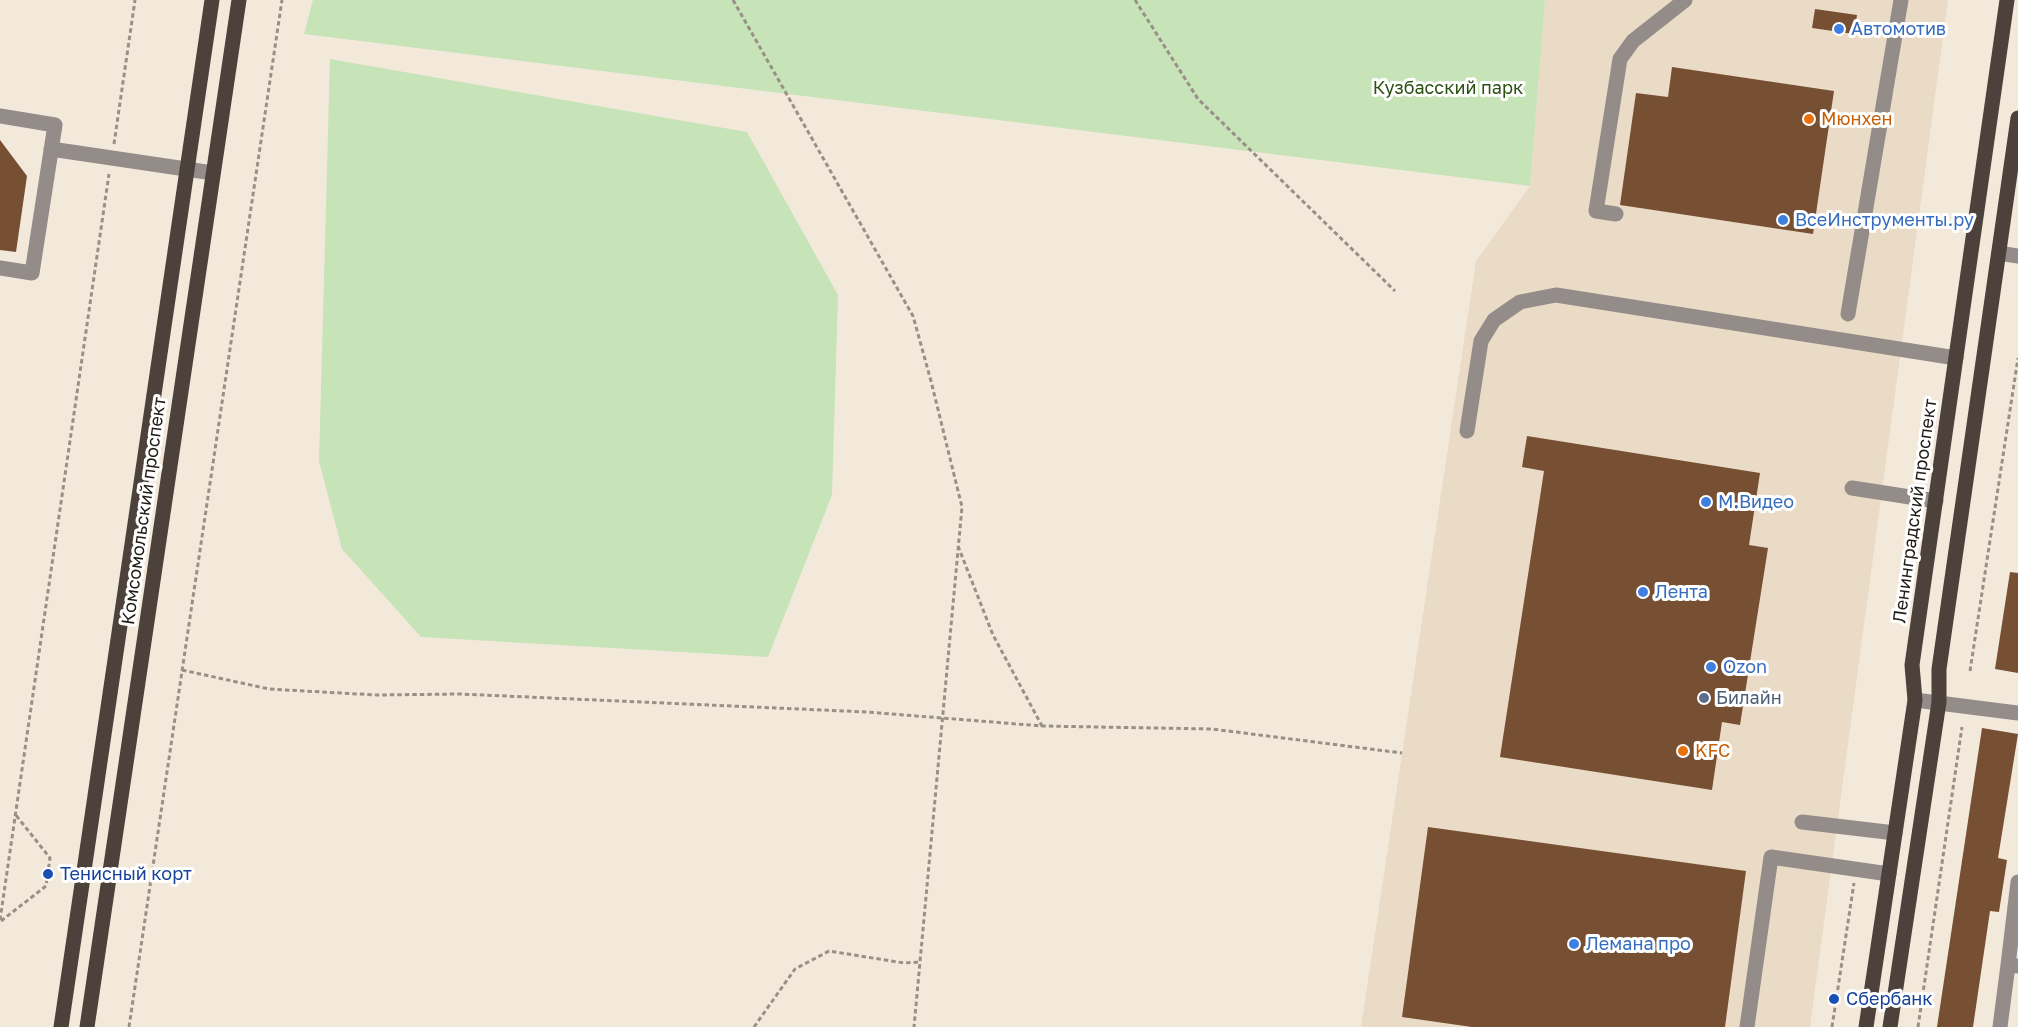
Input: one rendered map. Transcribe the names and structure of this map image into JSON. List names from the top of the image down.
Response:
{
  "streets": {
    "main road": ["Комсомольский проспект", "Ленинградский проспект"]
  },
  "parks": ["Кузбасский парк"],
  "places": [
    "Автомотив",
    "Мюнхен",
    "ВсеИнструменты.ру",
    "М.Видео",
    "Лента",
    "Ozon",
    "Билайн",
    "KFC",
    "Тенисный корт",
    "Лемана про",
    "Сбербанк"
  ]
}
